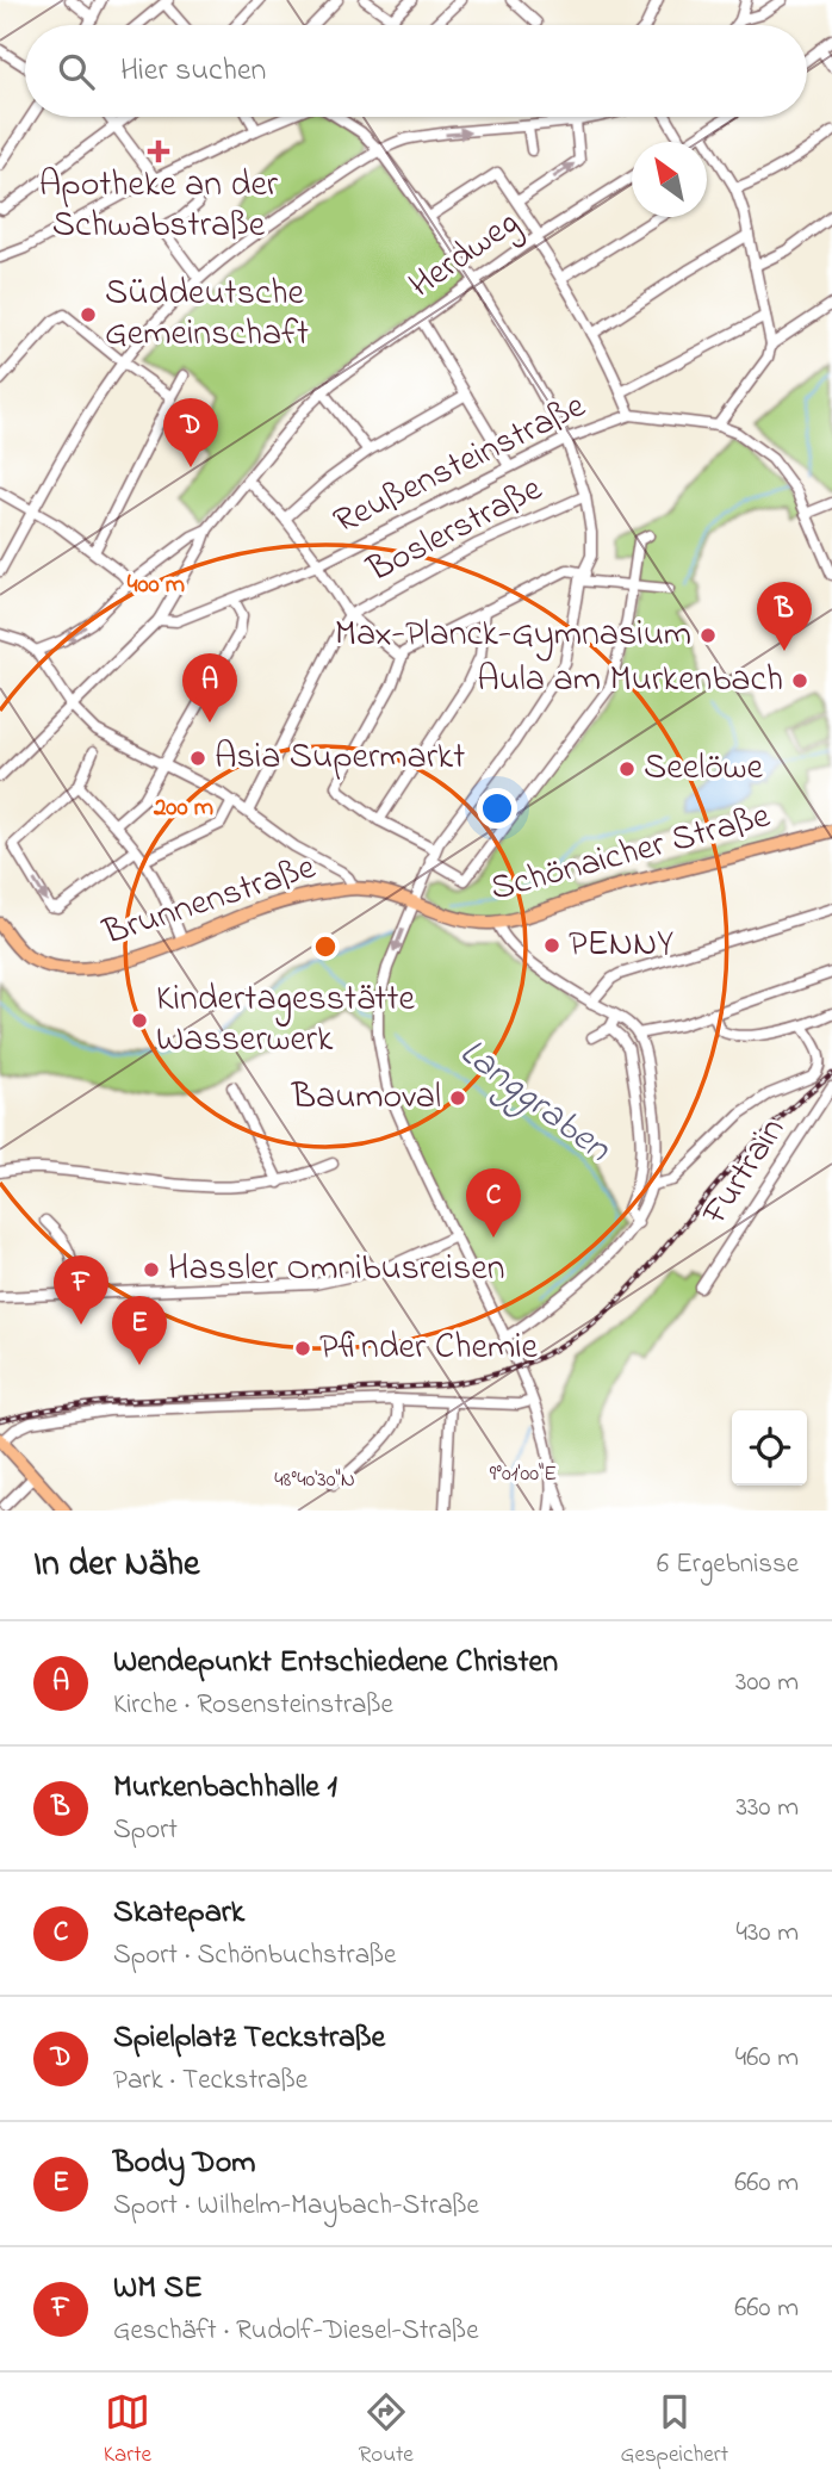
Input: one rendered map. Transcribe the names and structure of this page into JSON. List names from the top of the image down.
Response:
{
  "streets": {
    "main road": ["Schönaicher Straße", "Brunnenstraße"],
    "street": [
      "Herdweg",
      "Reußensteinstraße",
      "Boslerstraße",
      "Furtrain"
    ]
  },
  "crossings": [
    ["Schönaicher Straße", "Brunnenstraße"]
  ],
  "water": ["Langgraben"],
  "places": {
    "health": ["Apotheke an der Schwabstraße"],
    "other": [
      "Süddeutsche Gemeinschaft",
      "Max-Planck-Gymnasium",
      "Aula am Murkenbach",
      "Asia Supermarkt",
      "Seelöwe",
      "PENNY",
      "Kindertagesstätte Wasserwerk",
      "Baumoval",
      "Hassler Omnibusreisen",
      "Pfinder Chemie"
    ]
  },
  "north": "top left",
  "page": {
    "search": "Hier suchen",
    "pins": [
      "D",
      "B",
      "A",
      "C",
      "F",
      "E"
    ],
    "heading": ["In der Nähe", "6 Ergebnisse"],
    "list": [
      {
        "mark": "A",
        "name": "Wendepunkt Entschiedene Christen",
        "note": "Kirche · Rosensteinstraße",
        "value": "300 m"
      },
      {
        "mark": "B",
        "name": "Murkenbachhalle 1",
        "note": "Sport",
        "value": "330 m"
      },
      {
        "mark": "C",
        "name": "Skatepark",
        "note": "Sport · Schönbuchstraße",
        "value": "430 m"
      },
      {
        "mark": "D",
        "name": "Spielplatz Teckstraße",
        "note": "Park · Teckstraße",
        "value": "460 m"
      },
      {
        "mark": "E",
        "name": "Body Dom",
        "note": "Sport · Wilhelm-Maybach-Straße",
        "value": "660 m"
      },
      {
        "mark": "F",
        "name": "WM SE",
        "note": "Geschäft · Rudolf-Diesel-Straße",
        "value": "660 m"
      }
    ],
    "nav": ["Karte", "Route", "Gespeichert"]
  },
  "coordinates": ["9°01'00\"E", "48°40'30\"N"],
  "rings": ["400 m", "200 m"]
}
